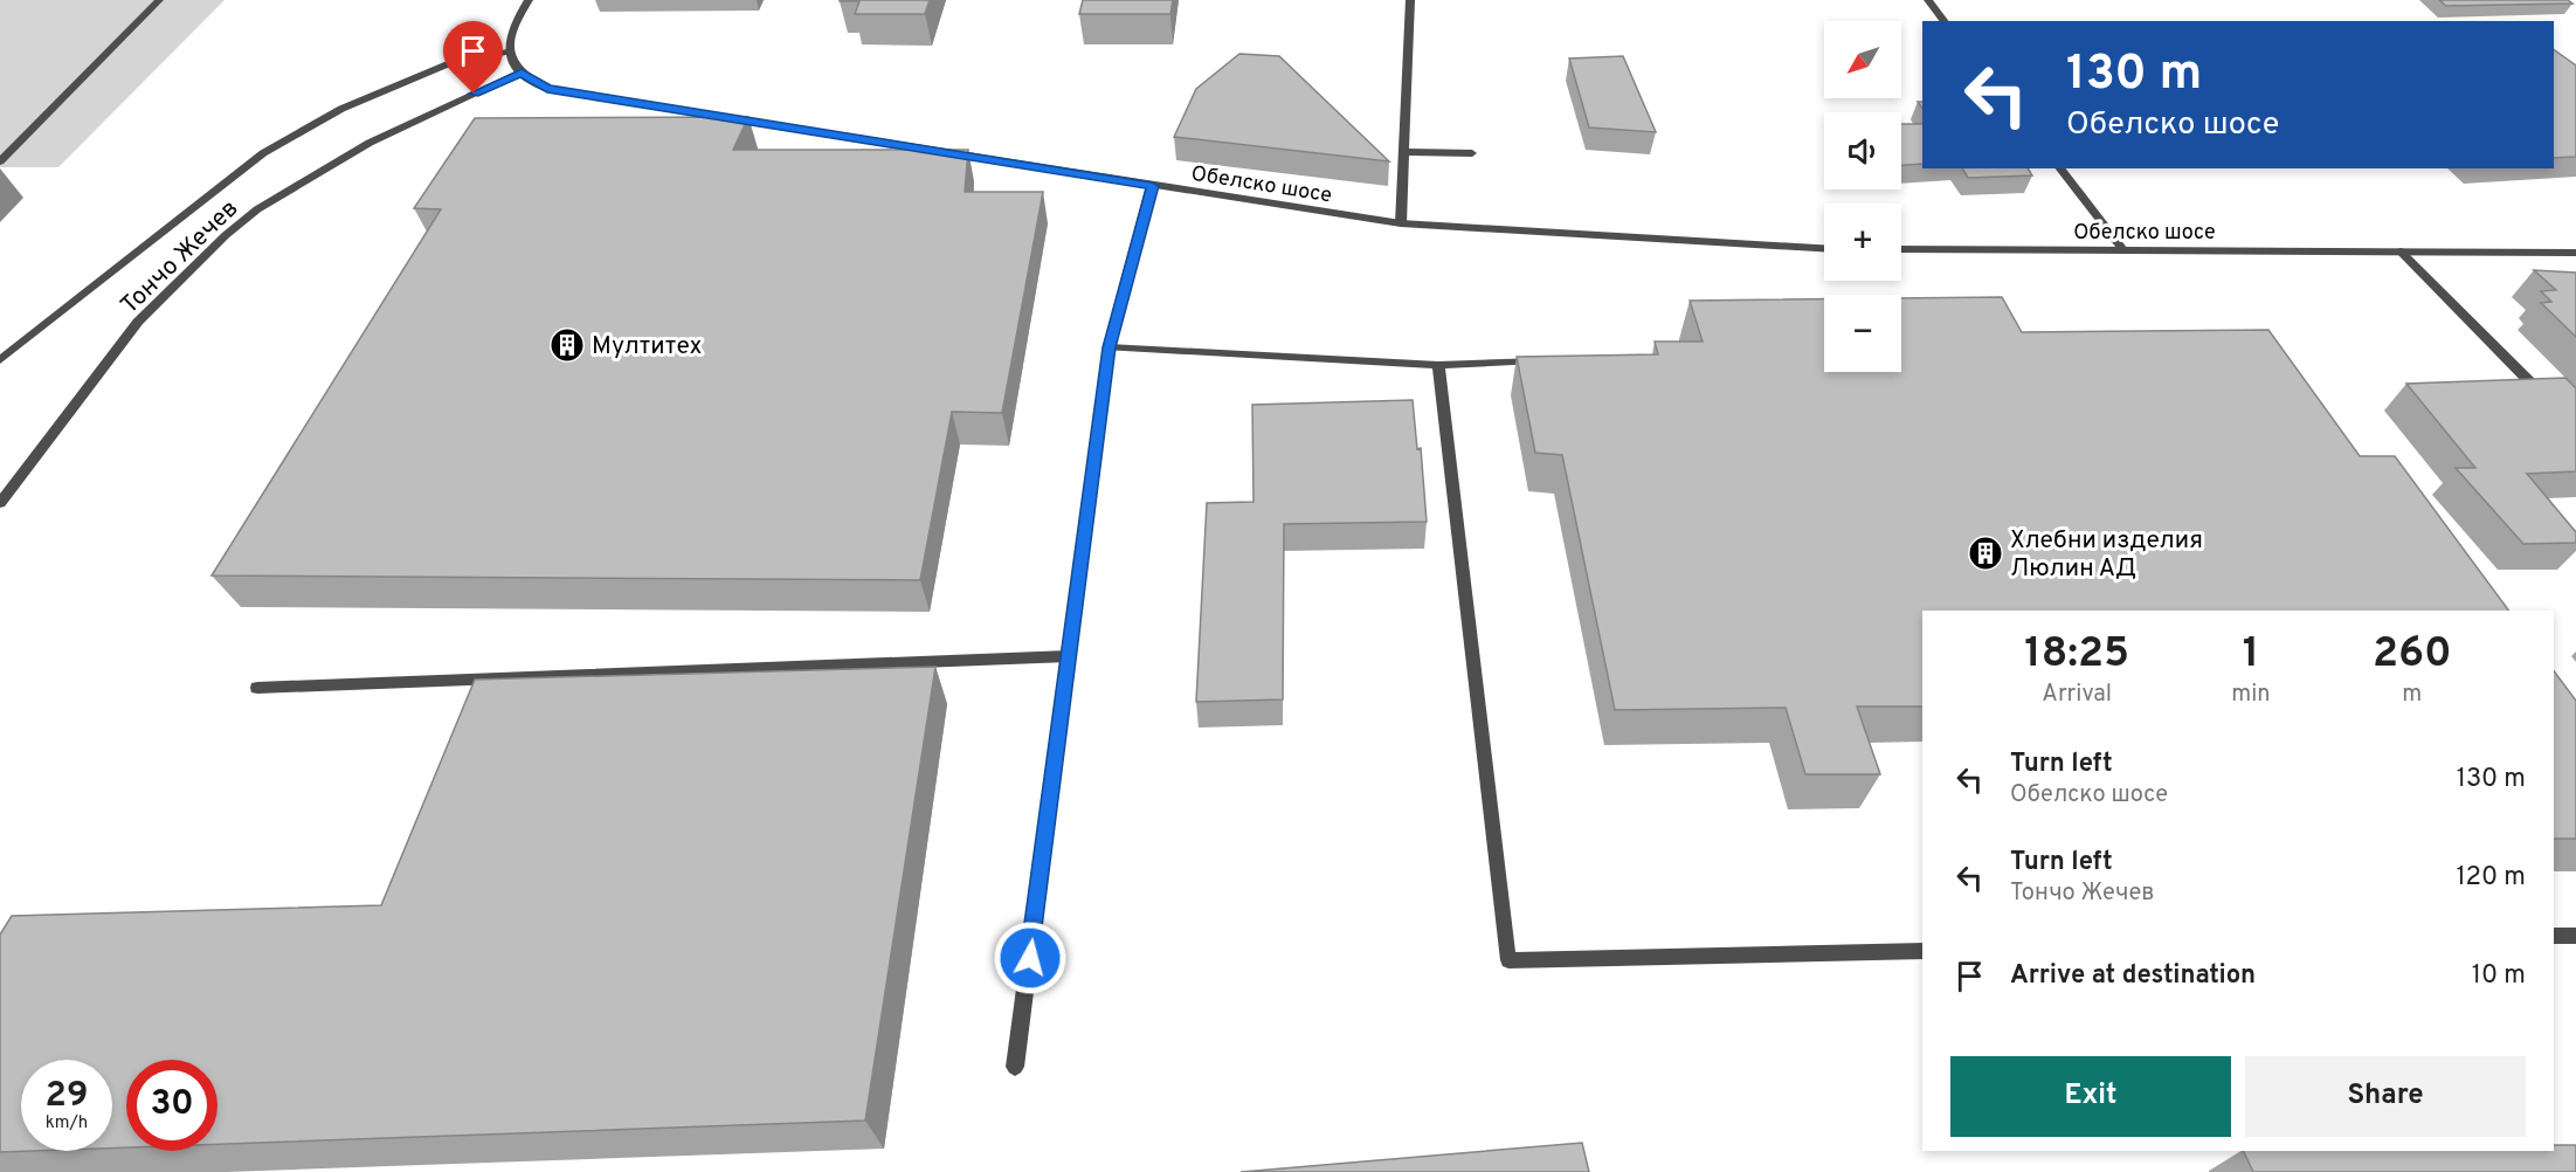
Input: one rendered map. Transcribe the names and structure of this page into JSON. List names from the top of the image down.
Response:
{
  "streets": {
    "street": ["Обелско шосе", "Тончо Жечев"]
  },
  "crossings": [
    ["Обелско шосе", "Тончо Жечев"]
  ],
  "places": {
    "building": ["Мултитех", "Хлебни изделия Люлин АД"]
  },
  "north": "bottom left",
  "page": {
    "map_buttons": ["+", "−"],
    "turn": ["130 m", "Обелско шосе"],
    "eta": [
      "18:25",
      "Arrival",
      "1",
      "min",
      "260",
      "m"
    ],
    "list": [
      {
        "name": "Turn left",
        "note": "Обелско шосе",
        "value": "130 m"
      },
      {
        "name": "Turn left",
        "note": "Тончо Жечев",
        "value": "120 m"
      },
      {
        "name": "Arrive at destination",
        "value": "10 m"
      }
    ],
    "buttons": ["Exit", "Share"],
    "speed": "29 km/h",
    "limit": "30"
  }
}
